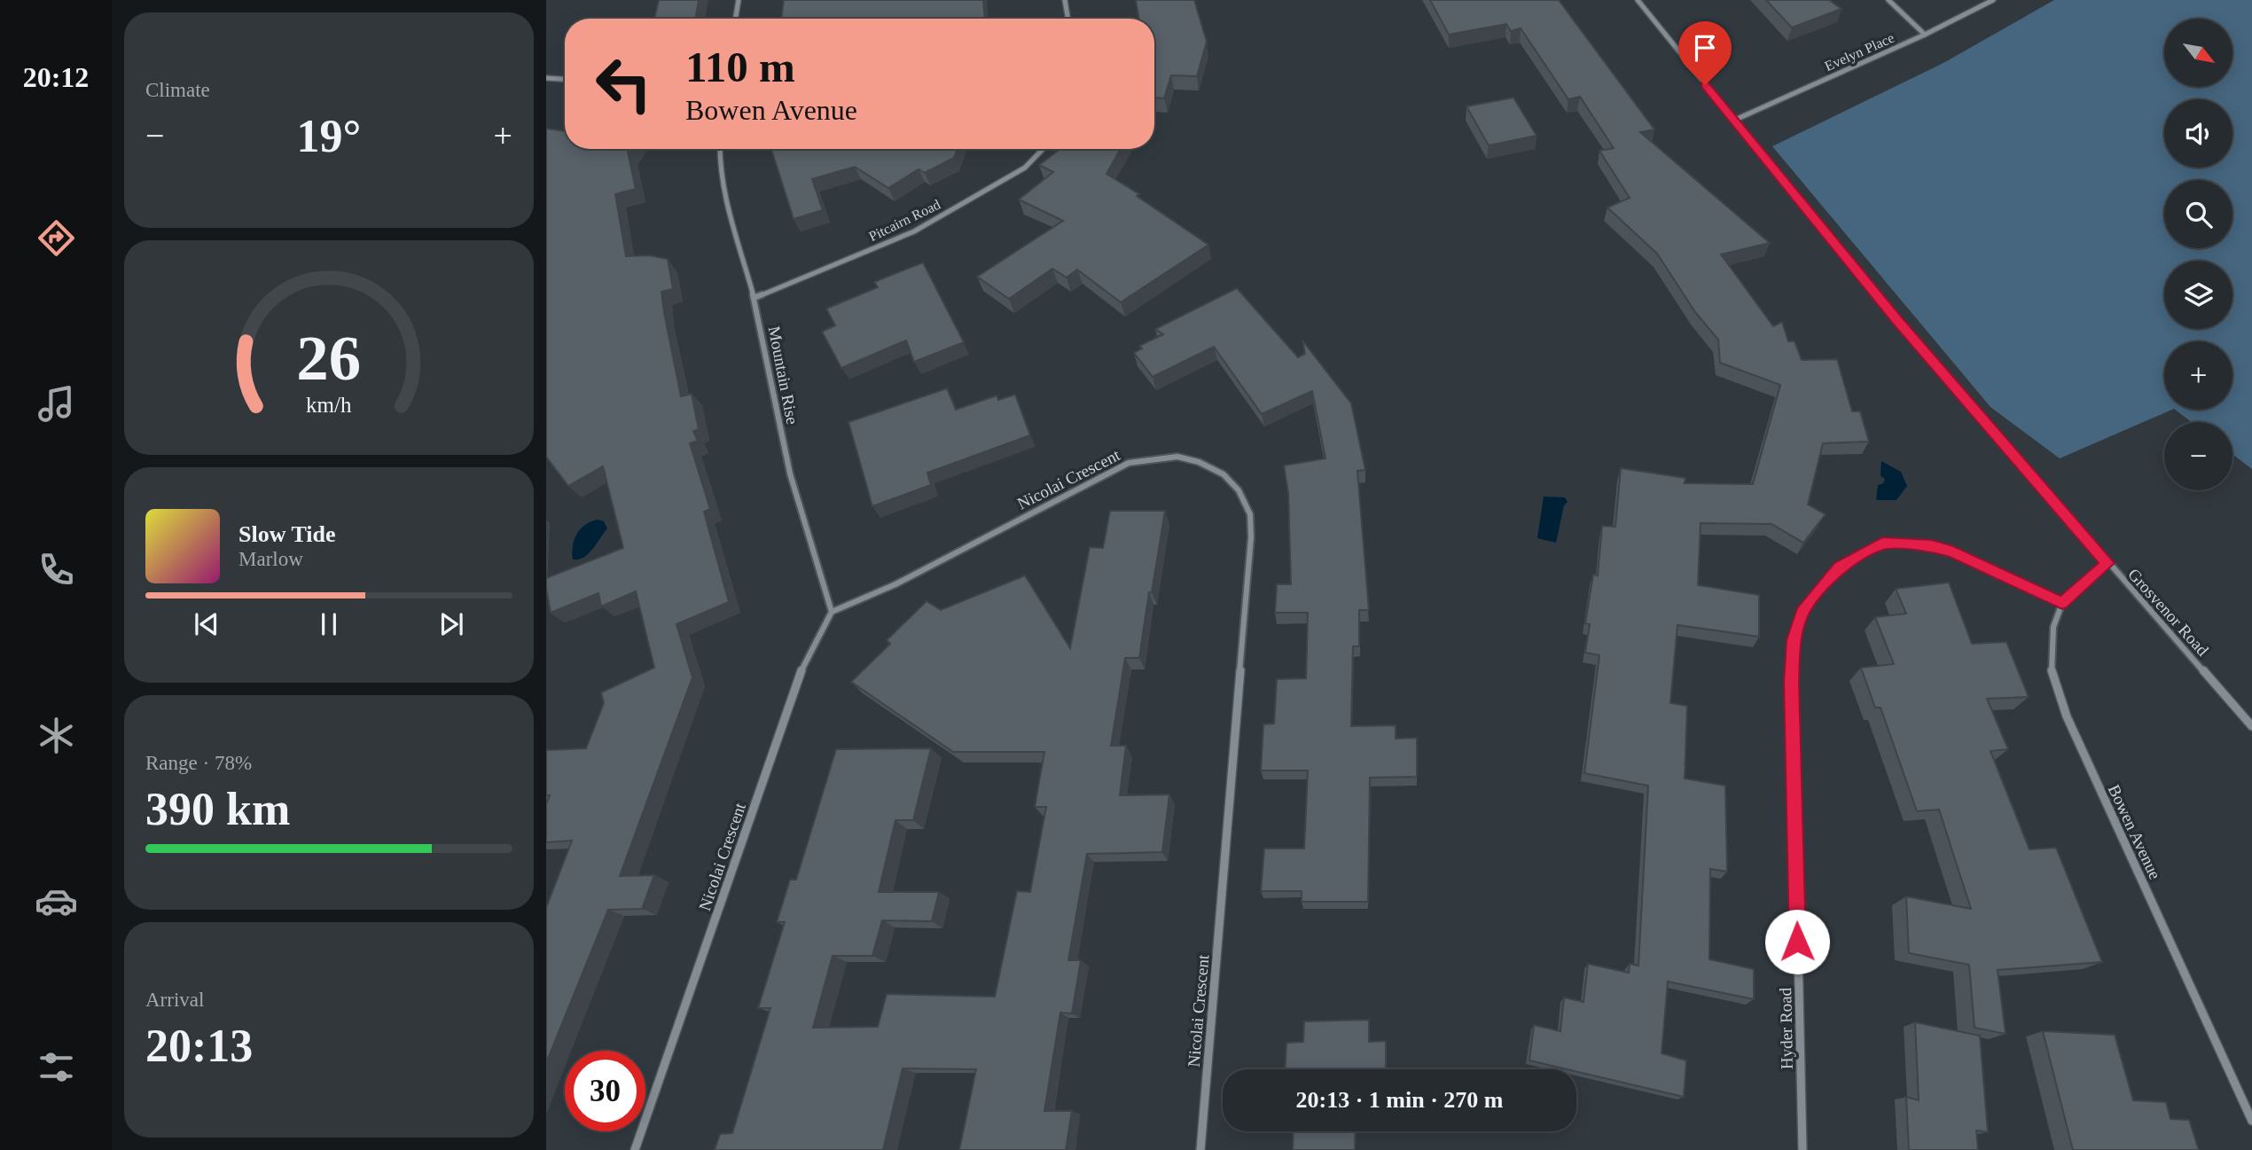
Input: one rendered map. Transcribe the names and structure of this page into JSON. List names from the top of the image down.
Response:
{
  "streets": {
    "street": [
      "Evelyn Place",
      "Pitcairn Road",
      "Mountain Rise",
      "Nicolai Crescent",
      "Grosvenor Road",
      "Bowen Avenue",
      "Hyder Road"
    ]
  },
  "crossings": [
    ["Evelyn Place", "Grosvenor Road"],
    ["Pitcairn Road", "Mountain Rise"],
    ["Mountain Rise", "Nicolai Crescent"],
    ["Bowen Avenue", "Hyder Road"]
  ],
  "north": "bottom right",
  "page": {
    "tabs": "20:12",
    "tile": [
      "Climate",
      ["Range · 78%", "390 km"],
      ["Arrival", "20:13"]
    ],
    "map_buttons": ["+", "−"],
    "turn": ["110 m", "Bowen Avenue"],
    "heat": ["−", "19°", "+"],
    "song": ["Slow Tide", "Marlow"],
    "limit": "30",
    "trip": "20:13 · 1 min · 270 m",
    "gauge": ["26", "km/h"]
  }
}
